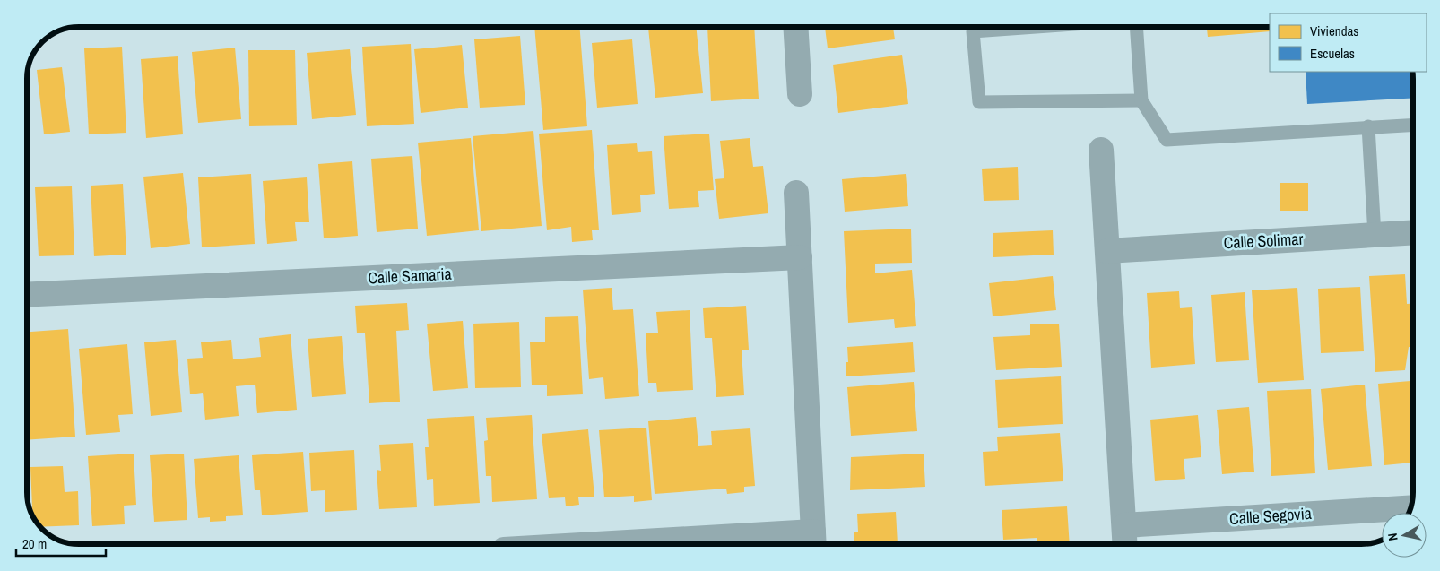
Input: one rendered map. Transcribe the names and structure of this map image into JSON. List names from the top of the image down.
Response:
{
  "streets": {
    "street": ["Calle Solimar", "Calle Samaria", "Calle Segovia"]
  },
  "legend": ["Viviendas", "Escuelas"],
  "scale_bar": "20 m",
  "north": "left"
}
